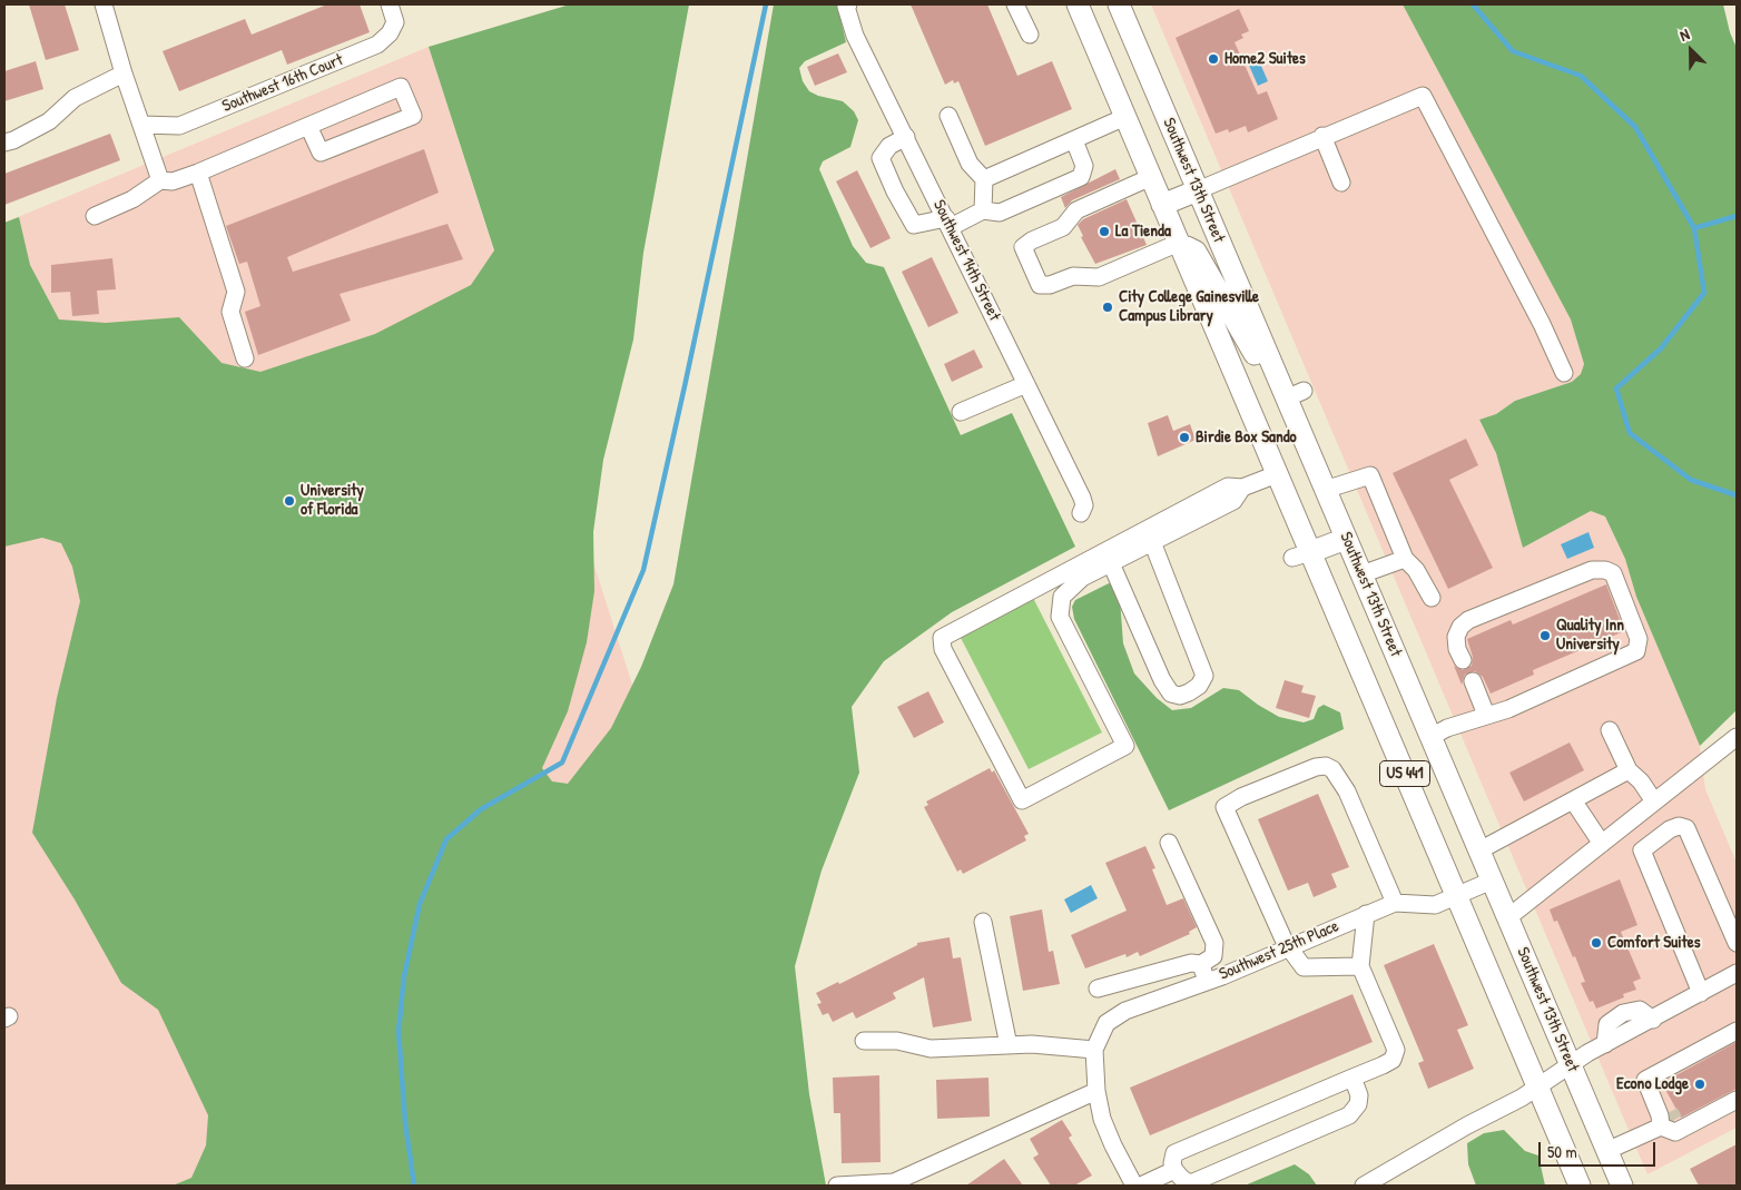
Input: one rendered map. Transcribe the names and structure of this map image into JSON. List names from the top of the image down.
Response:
{
  "streets": {
    "main road": ["Southwest 13th Street", "US 441"],
    "street": ["Southwest 16th Court", "Southwest 14th Street", "Southwest 25th Place"]
  },
  "crossings": [
    ["Southwest 13th Street", "Southwest 25th Place"],
    ["US 441", "Southwest 25th Place"]
  ],
  "places": [
    "Home2 Suites",
    "La Tienda",
    "City College Gainesville Campus Library",
    "Birdie Box Sando",
    "University of Florida",
    "Quality Inn University",
    "Comfort Suites",
    "Econo Lodge"
  ],
  "scale_bar": "50 m",
  "north": "top left"
}
